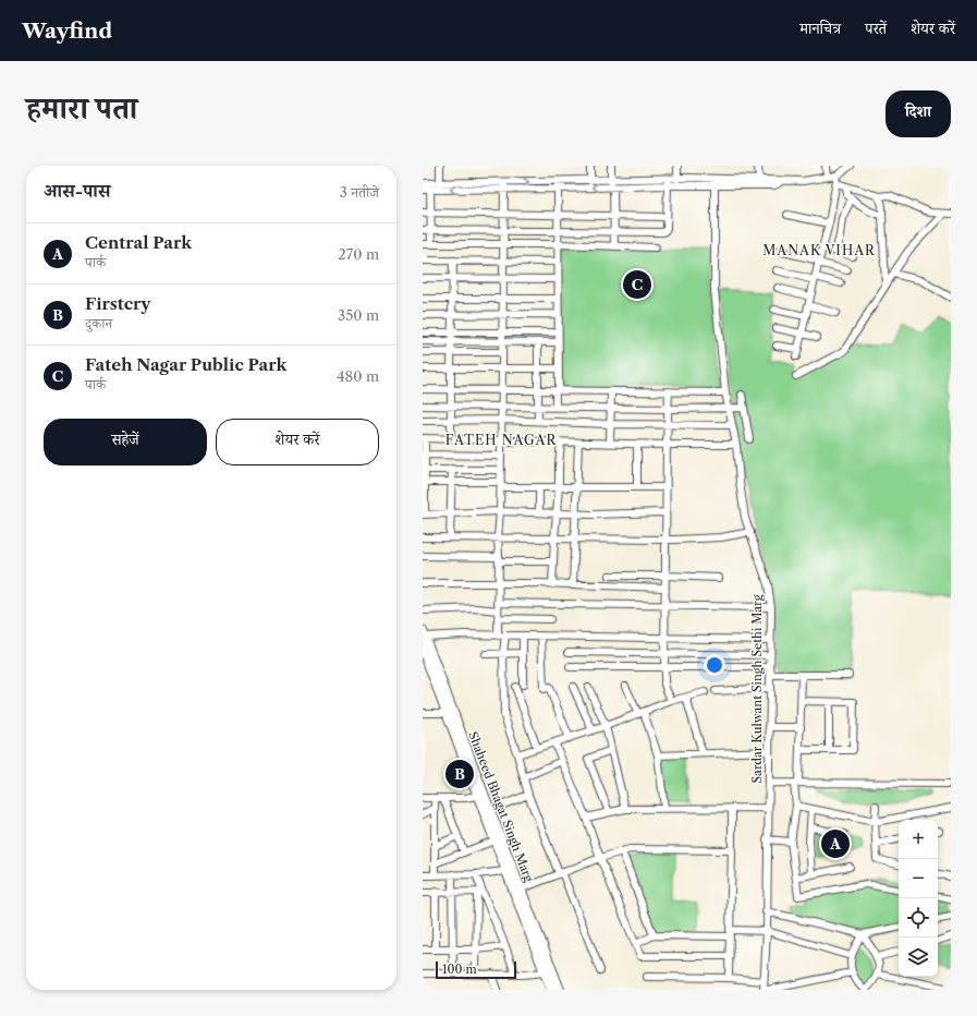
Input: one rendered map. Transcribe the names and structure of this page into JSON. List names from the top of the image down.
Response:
{
  "streets": {
    "main road": ["Shaheed Bhagat Singh Marg"],
    "street": ["Sardar Kulwant Singh Sethi Marg"]
  },
  "districts": ["MANAK VIHAR", "FATEH NAGAR"],
  "scale_bar": "100 m",
  "page": {
    "header": "Wayfind",
    "nav": ["मानचित्र", "परतें", "शेयर करें"],
    "title": "हमारा पता",
    "buttons": [
      "दिशा",
      ["सहेजें", "शेयर करें"]
    ],
    "heading": ["आस-पास", "3 नतीजे"],
    "list": [
      {
        "mark": "A",
        "name": "Central Park",
        "note": "पार्क",
        "value": "270 m"
      },
      {
        "mark": "B",
        "name": "Firstcry",
        "note": "दुकान",
        "value": "350 m"
      },
      {
        "mark": "C",
        "name": "Fateh Nagar Public Park",
        "note": "पार्क",
        "value": "480 m"
      }
    ],
    "pins": ["C", "B", "A"],
    "map_buttons": ["+", "−"],
    "scale": "100 m"
  }
}
